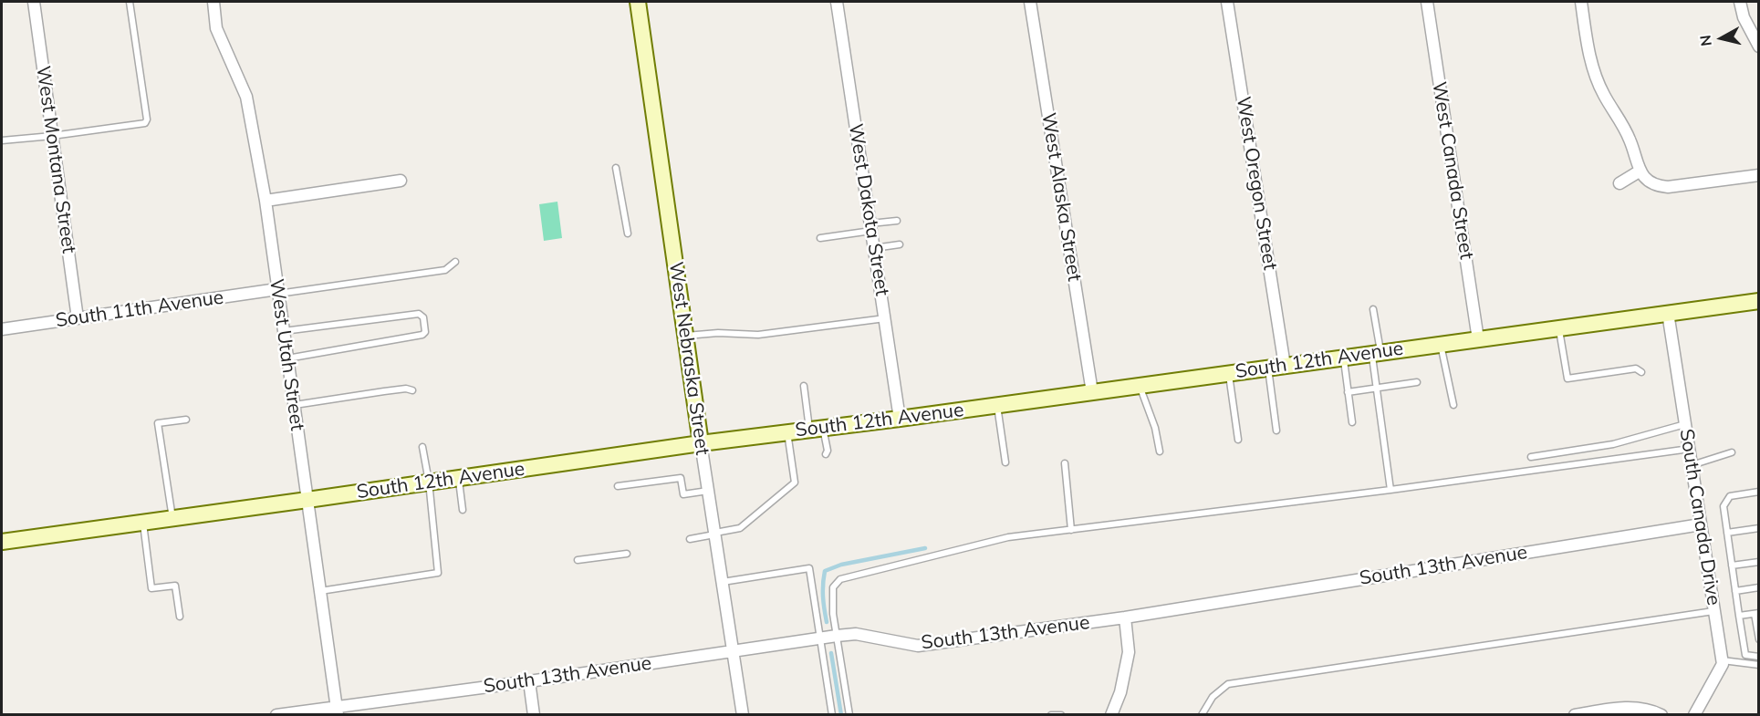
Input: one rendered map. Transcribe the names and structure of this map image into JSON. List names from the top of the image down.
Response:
{
  "streets": {
    "main road": ["West Nebraska Street", "South 12th Avenue"],
    "street": [
      "West Montana Street",
      "West Canada Street",
      "West Oregon Street",
      "West Alaska Street",
      "West Dakota Street",
      "South 11th Avenue",
      "West Utah Street",
      "South Canada Drive",
      "South 13th Avenue"
    ]
  },
  "crossings": [
    ["West Montana Street", "South 11th Avenue"],
    ["West Canada Street", "South 12th Avenue"],
    ["West Oregon Street", "South 12th Avenue"],
    ["West Alaska Street", "South 12th Avenue"],
    ["West Dakota Street", "South 12th Avenue"],
    ["South 11th Avenue", "West Utah Street"],
    ["West Utah Street", "South 12th Avenue"],
    ["West Utah Street", "South 13th Avenue"],
    ["West Nebraska Street", "South 12th Avenue"],
    ["West Nebraska Street", "South 13th Avenue"],
    ["South 12th Avenue", "South Canada Drive"],
    ["South Canada Drive", "South 13th Avenue"]
  ],
  "north": "left"
}
